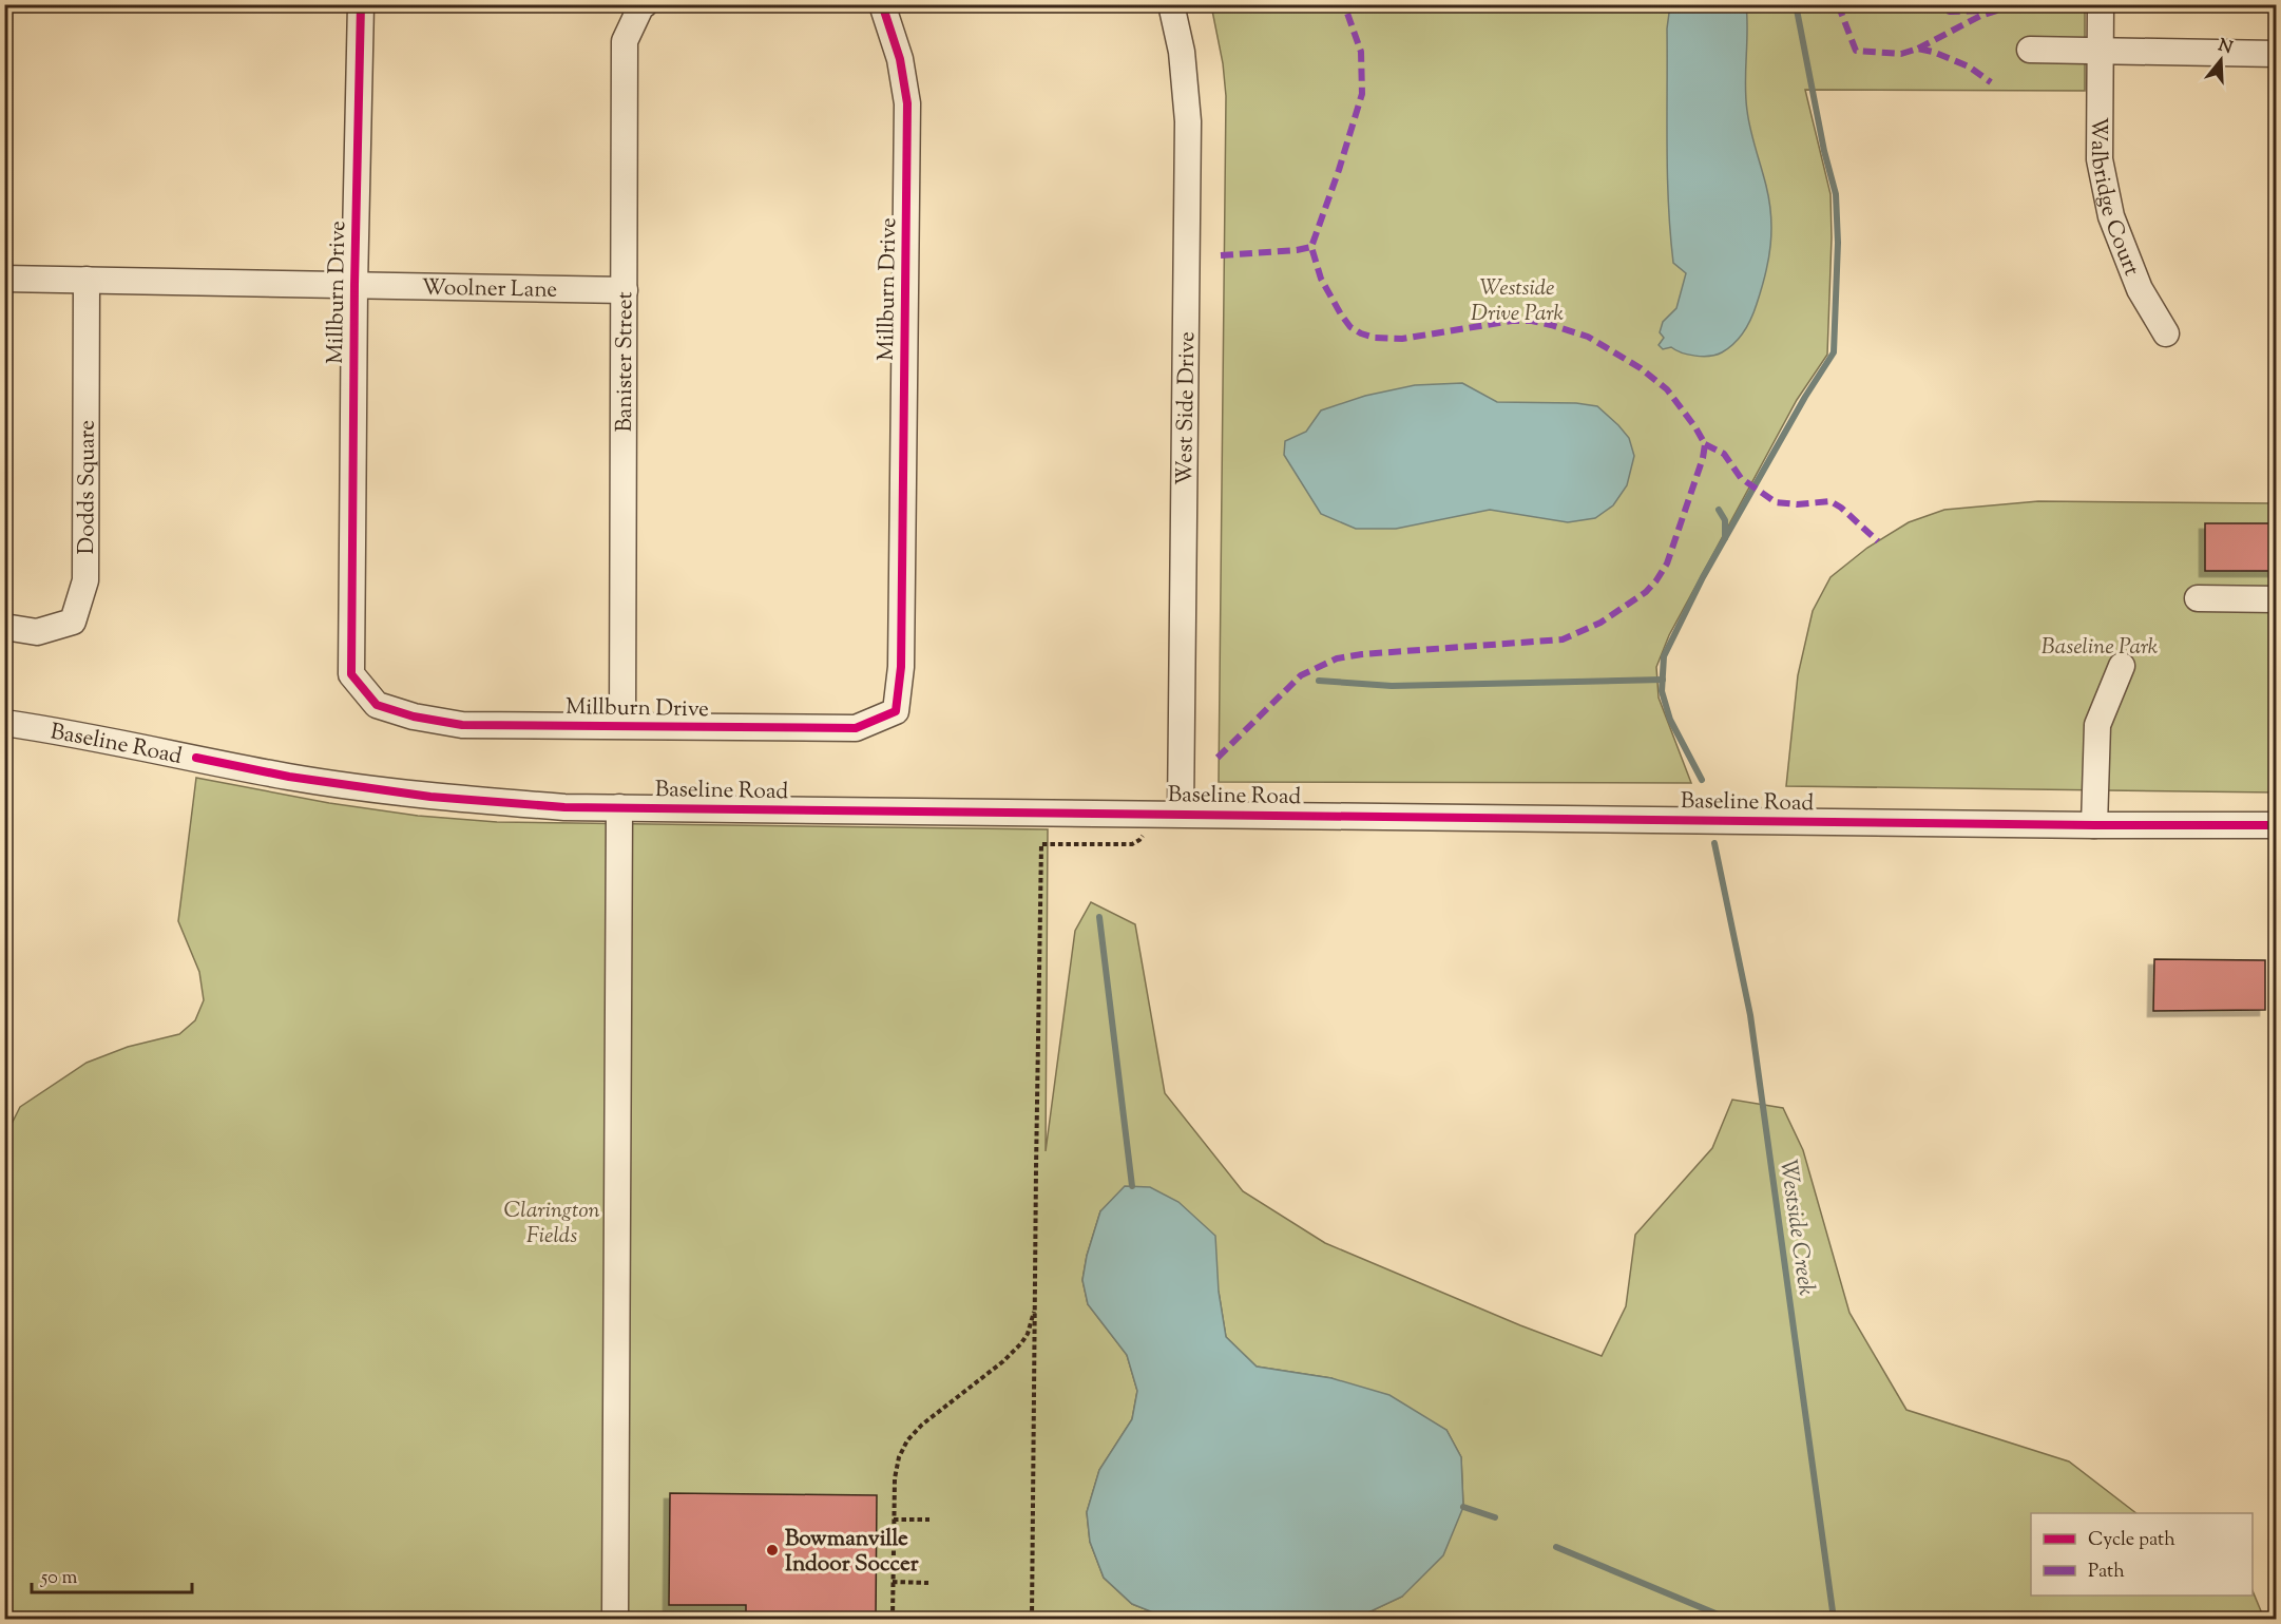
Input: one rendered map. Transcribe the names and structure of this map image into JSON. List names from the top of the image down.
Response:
{
  "streets": {
    "street": [
      "Walbridge Court",
      "Woolner Lane",
      "Millburn Drive",
      "Banister Street",
      "West Side Drive",
      "Dodds Square",
      "Baseline Road"
    ]
  },
  "crossings": [
    ["Woolner Lane", "Millburn Drive"],
    ["Woolner Lane", "Banister Street"],
    ["Millburn Drive", "Banister Street"],
    ["West Side Drive", "Baseline Road"]
  ],
  "water": ["Westside Creek"],
  "parks": ["Westside Drive Park", "Baseline Park", "Clarington Fields"],
  "places": ["Bowmanville Indoor Soccer"],
  "legend": ["Cycle path", "Path"],
  "scale_bar": "50 m",
  "north": "top"
}
